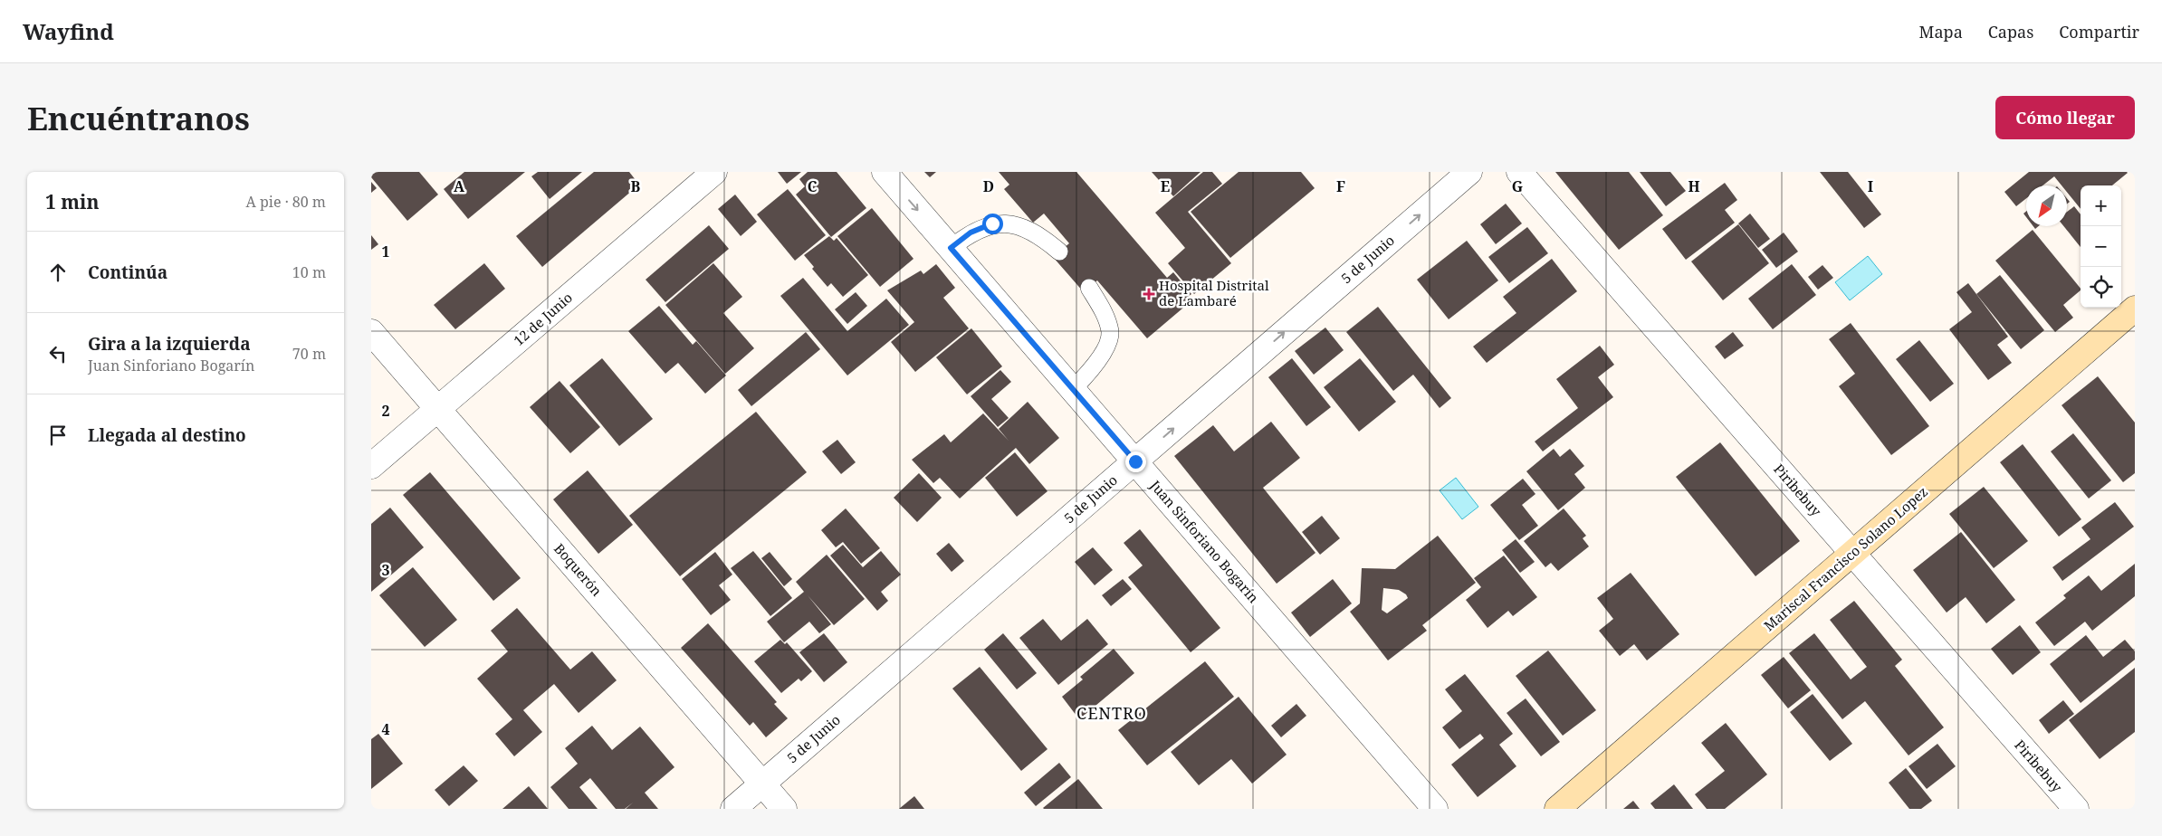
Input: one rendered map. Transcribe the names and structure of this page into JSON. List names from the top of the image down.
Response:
{
  "streets": {
    "street": [
      "5 de Junio",
      "12 de Junio",
      "Piribebuy",
      "Juan Sinforiano Bogarín",
      "Mariscal Francisco Solano Lopez",
      "Boquerón"
    ]
  },
  "crossings": [
    ["5 de Junio", "Juan Sinforiano Bogarín"],
    ["5 de Junio", "Boquerón"],
    ["12 de Junio", "Boquerón"],
    ["Piribebuy", "Mariscal Francisco Solano Lopez"]
  ],
  "one_way": ["5 de Junio"],
  "districts": ["CENTRO"],
  "places": {
    "health": ["Hospital Distrital de Lambaré"]
  },
  "north": "bottom left",
  "page": {
    "header": "Wayfind",
    "nav": ["Mapa", "Capas", "Compartir"],
    "buttons": "Cómo llegar",
    "title": "Encuéntranos",
    "heading": ["1 min", "A pie · 80 m"],
    "map_buttons": ["+", "−"],
    "list": [
      ["Continúa", "10 m"],
      ["Gira a la izquierda", "Juan Sinforiano Bogarín", "70 m"],
      "Llegada al destino"
    ]
  },
  "grid": {
    "columns": [
      "A",
      "B",
      "C",
      "D",
      "E",
      "F",
      "G",
      "H",
      "I"
    ],
    "rows": [
      "1",
      "2",
      "3",
      "4"
    ]
  }
}
